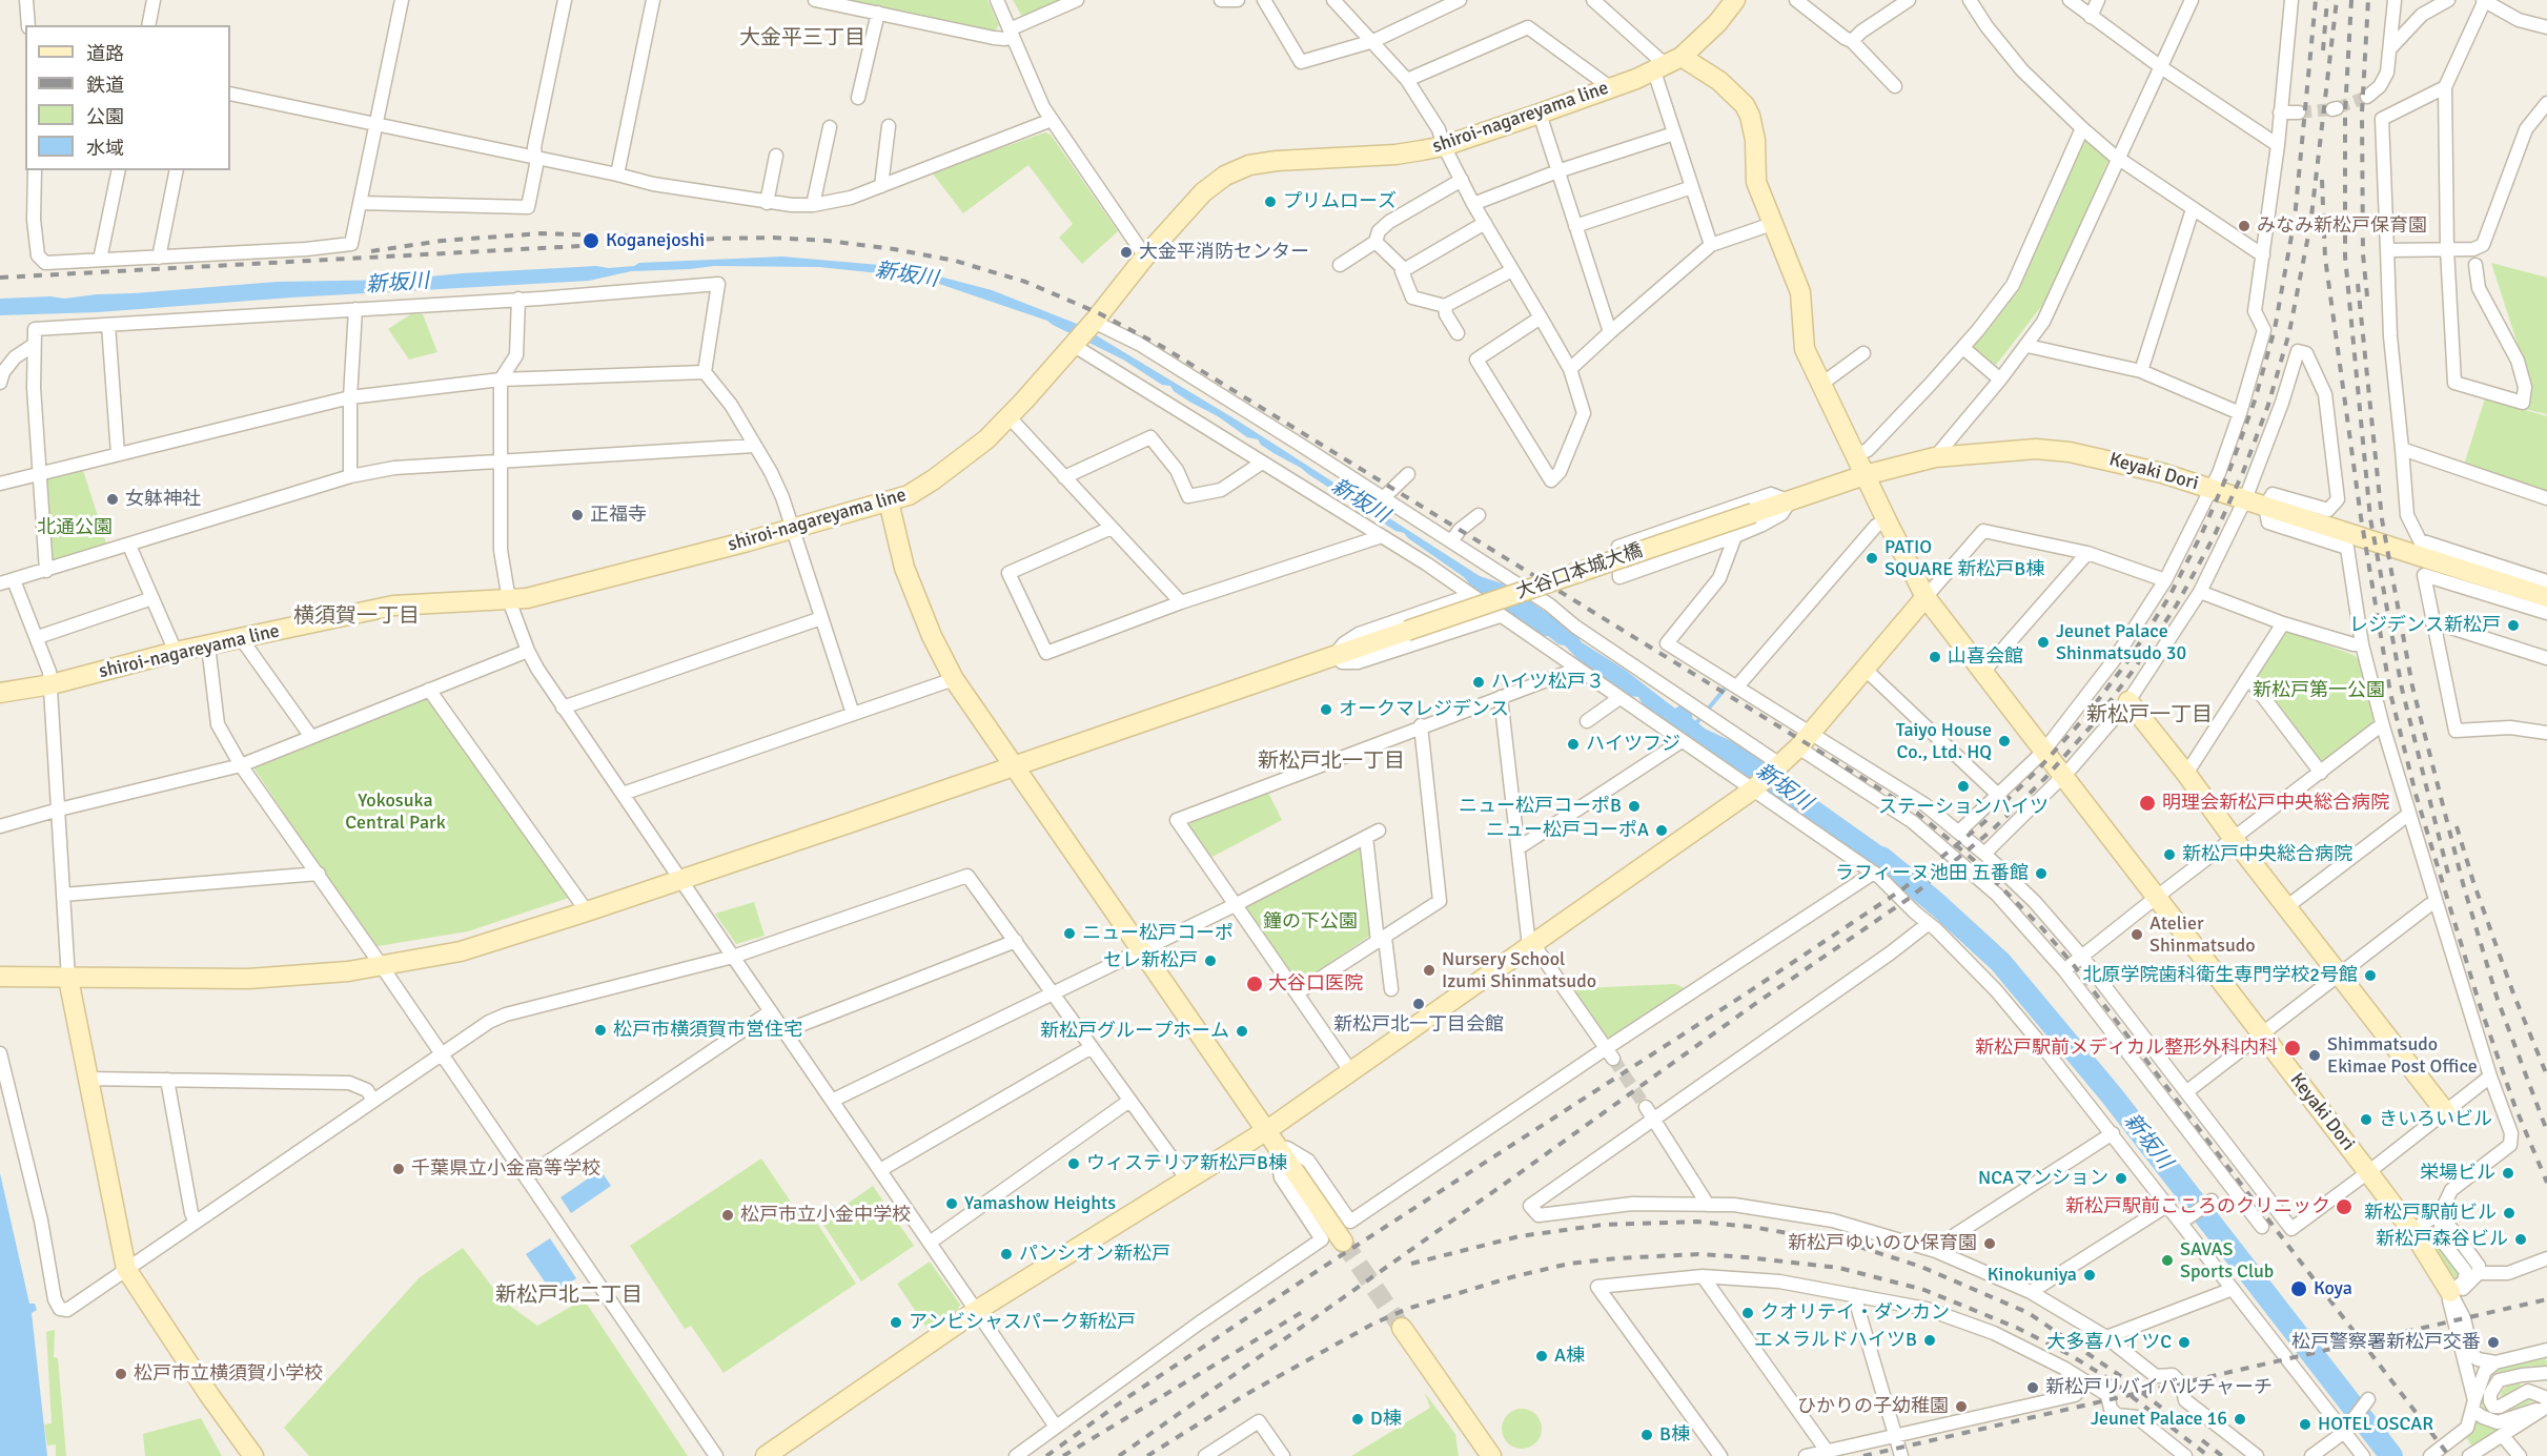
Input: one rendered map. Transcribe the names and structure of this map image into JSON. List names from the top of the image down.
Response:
{
  "streets": {
    "street": ["shiroi-nagareyama line", "Keyaki Dori", "大谷口本城大橋"]
  },
  "crossings": [
    ["shiroi-nagareyama line", "Keyaki Dori"],
    ["Keyaki Dori", "大谷口本城大橋"]
  ],
  "districts": [
    "大金平三丁目",
    "横須賀一丁目",
    "新松戸一丁目",
    "新松戸北一丁目",
    "新松戸北二丁目"
  ],
  "water": ["新坂川"],
  "parks": [
    "北通公園",
    "新松戸第一公園",
    "Yokosuka Central Park",
    "鐘の下公園"
  ],
  "places": [
    "プリムローズ",
    "みなみ新松戸保育園",
    "Koganejoshi",
    "大金平消防センター",
    "女躰神社",
    "正福寺",
    "PATIO SQUARE 新松戸B棟",
    "レジデンス新松戸",
    "Jeunet Palace Shinmatsudo 30",
    "山喜会館",
    "ハイツ松戸３",
    "オークマレジデンス",
    "Taiyo House Co., Ltd. HQ",
    "ハイツフジ",
    "ステーションハイツ",
    "明理会新松戸中央総合病院",
    "ニュー松戸コーポB",
    "ニュー松戸コーポA",
    "新松戸中央総合病院",
    "ラフィーヌ池田 五番館",
    "ニュー松戸コーポ",
    "Atelier Shinmatsudo",
    "セレ新松戸",
    "Nursery School Izumi Shinmatsudo",
    "北原学院歯科衛生専門学校2号館",
    "大谷口医院",
    "新松戸北一丁目会館",
    "松戸市横須賀市営住宅",
    "新松戸グループホーム",
    "新松戸駅前メディカル整形外科内科",
    "Shimmatsudo Ekimae Post Office",
    "きいろいビル",
    "ウィステリア新松戸B棟",
    "千葉県立小金高等学校",
    "栄場ビル",
    "NCAマンション",
    "Yamashow Heights",
    "新松戸駅前こころのクリニック",
    "新松戸駅前ビル",
    "松戸市立小金中学校",
    "新松戸森谷ビル",
    "新松戸ゆいのひ保育園",
    "パンシオン新松戸",
    "SAVAS Sports Club",
    "Kinokuniya",
    "Koya",
    "クオリテイ・ダンカン",
    "アンビシャスパーク新松戸",
    "エメラルドハイツB",
    "大多喜ハイツC",
    "松戸警察署新松戸交番",
    "A棟",
    "松戸市立横須賀小学校",
    "新松戸リバイバルチャーチ",
    "ひかりの子幼稚園",
    "D棟",
    "Jeunet Palace 16",
    "HOTEL OSCAR",
    "B棟"
  ],
  "legend": [
    "道路",
    "鉄道",
    "公園",
    "水域"
  ]
}
